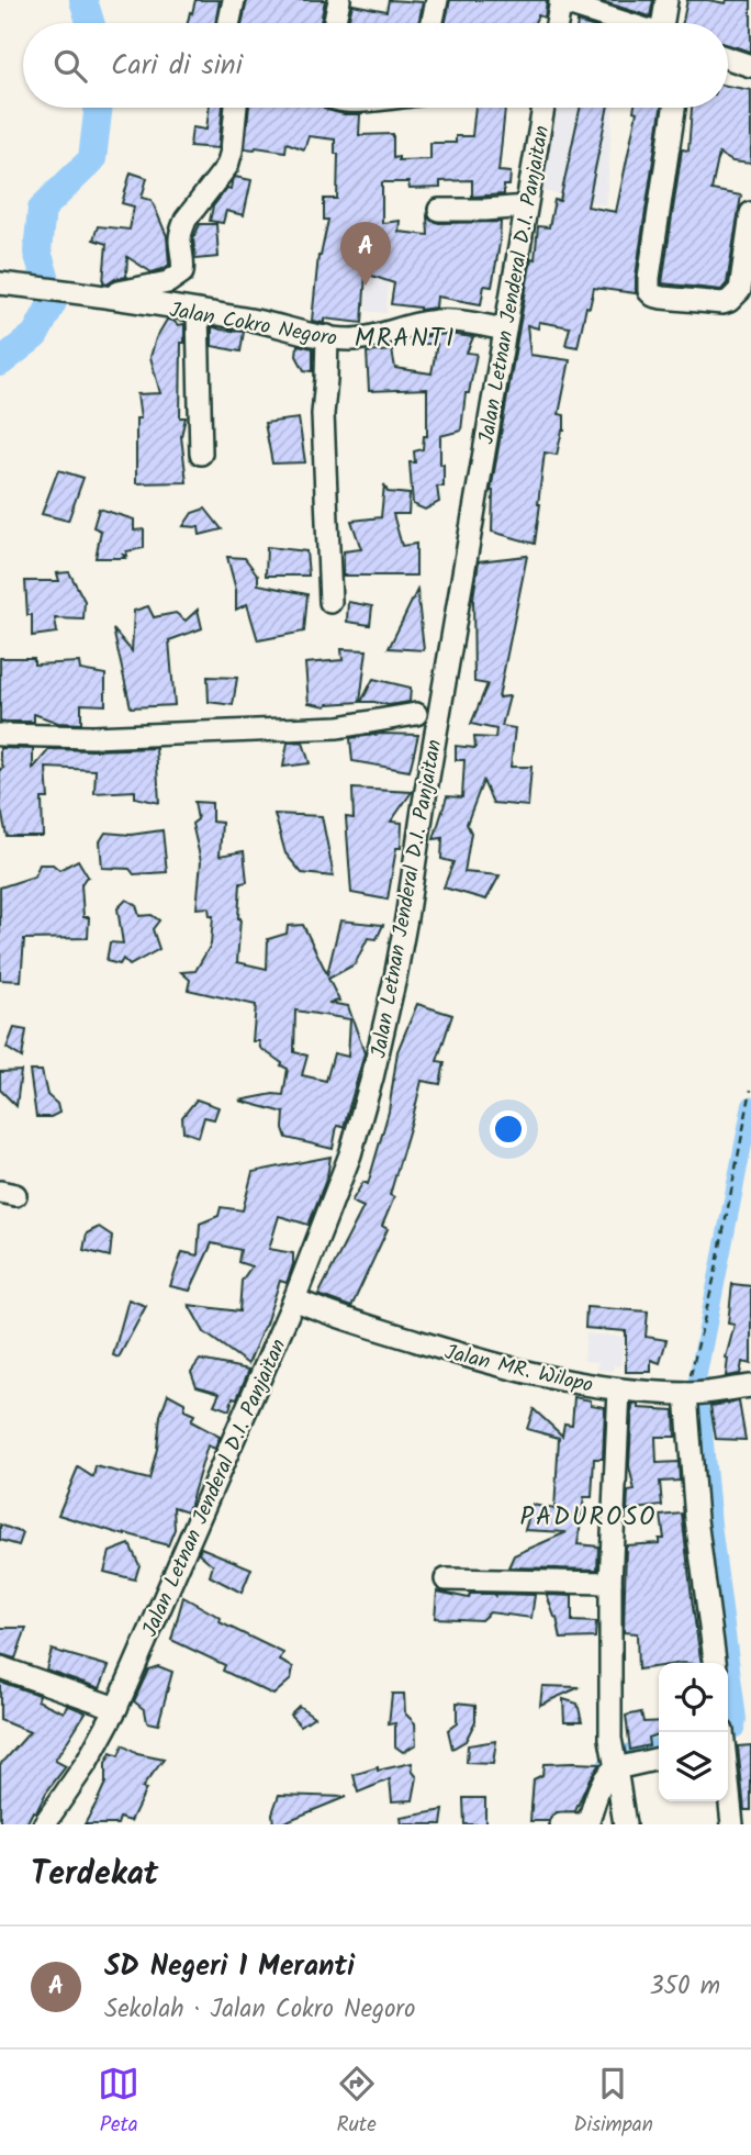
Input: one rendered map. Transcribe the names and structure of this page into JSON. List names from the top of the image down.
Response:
{
  "streets": {
    "street": ["Jalan Letnan Jenderal D.I. Panjaitan", "Jalan Cokro Negoro", "Jalan MR. Wilopo"]
  },
  "crossings": [
    ["Jalan Letnan Jenderal D.I. Panjaitan", "Jalan Cokro Negoro"],
    ["Jalan Letnan Jenderal D.I. Panjaitan", "Jalan MR. Wilopo"]
  ],
  "districts": ["MRANTI", "PADUROSO"],
  "page": {
    "search": "Cari di sini",
    "pins": "A",
    "heading": "Terdekat",
    "list": [
      {
        "mark": "A",
        "name": "SD Negeri 1 Meranti",
        "note": "Sekolah · Jalan Cokro Negoro",
        "value": "350 m"
      }
    ],
    "nav": ["Peta", "Rute", "Disimpan"]
  }
}
